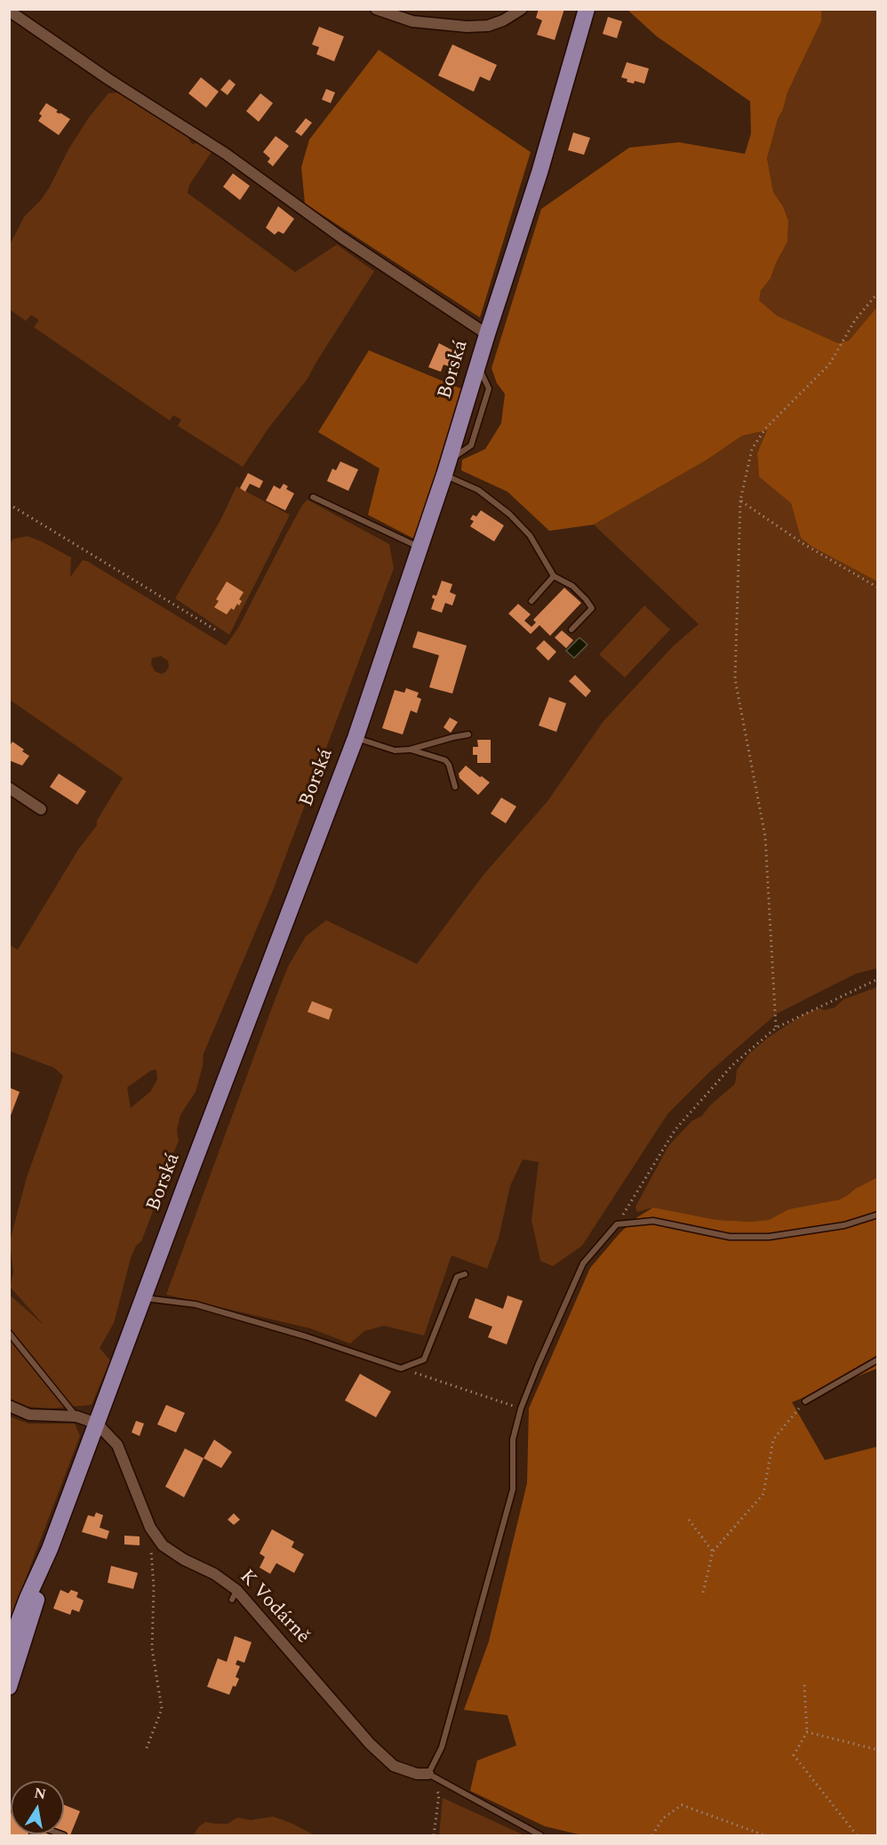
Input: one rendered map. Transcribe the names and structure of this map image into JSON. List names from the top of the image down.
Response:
{
  "streets": {
    "main road": ["Borská"],
    "street": ["K Vodárně"]
  },
  "crossings": [
    ["Borská", "K Vodárně"]
  ],
  "north": "top"
}
